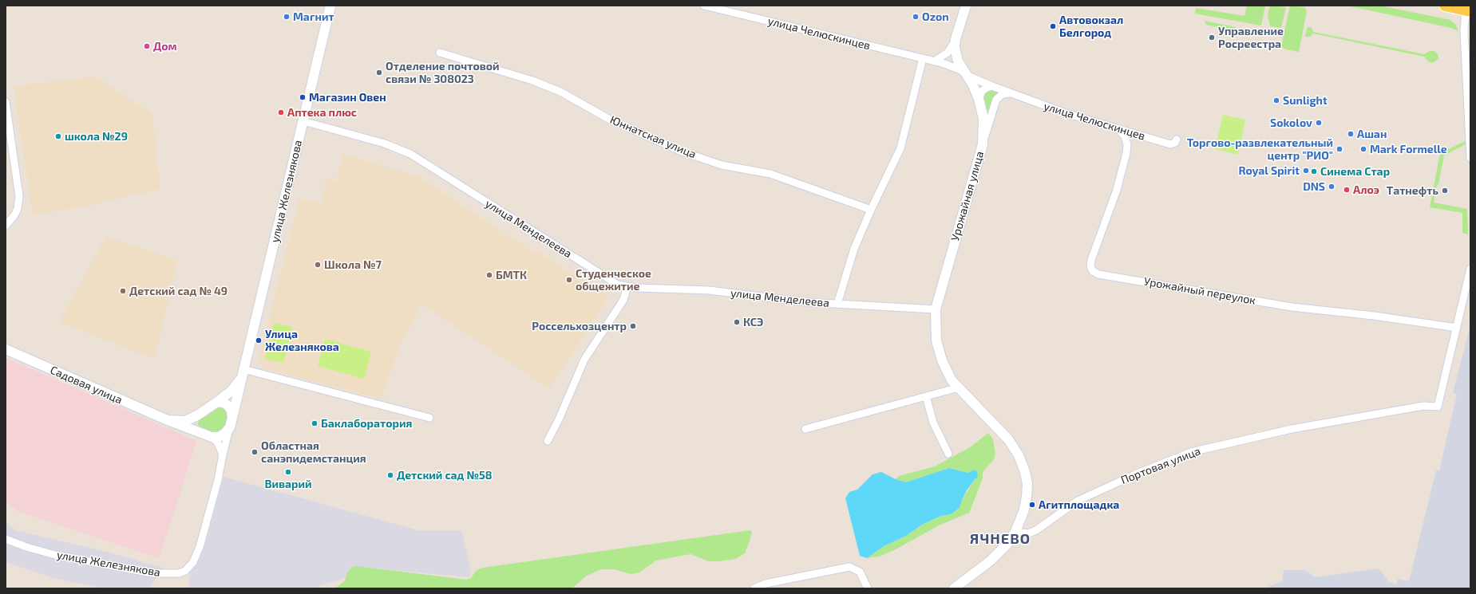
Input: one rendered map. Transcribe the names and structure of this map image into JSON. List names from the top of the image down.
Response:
{
  "streets": {
    "street": [
      "улица Челюскинцев",
      "Юннатская улица",
      "улица Железнякова",
      "Урожайная улица",
      "улица Менделеева",
      "Урожайный переулок",
      "Садовая улица",
      "Портовая улица"
    ]
  },
  "crossings": [
    ["улица Челюскинцев", "Урожайная улица"],
    ["улица Челюскинцев", "Урожайный переулок"],
    ["улица Железнякова", "улица Менделеева"],
    ["улица Железнякова", "Садовая улица"],
    ["Урожайная улица", "улица Менделеева"],
    ["Урожайная улица", "Портовая улица"],
    ["Урожайный переулок", "Портовая улица"]
  ],
  "districts": ["ЯЧНЕВО"],
  "places": [
    "Магнит",
    "Ozon",
    "Автовокзал Белгород",
    "Управление Росреестра",
    "Дом",
    "Отделение почтовой связи № 308023",
    "Магазин Овен",
    "Sunlight",
    "Аптека плюс",
    "Sokolov",
    "Ашан",
    "школа №29",
    "Торгово-развлекательный центр \"РИО\"",
    "Mark Formelle",
    "Royal Spirit",
    "Синема Стар",
    "DNS",
    "Алоэ",
    "Татнефть",
    "Школа №7",
    "БМТК",
    "Студенческое общежитие",
    "Детский сад № 49",
    "КСЭ",
    "Россельхозцентр",
    "Улица Железнякова",
    "Баклаборатория",
    "Областная санэпидемстанция",
    "Виварий",
    "Детский сад №58",
    "Агитплощадка"
  ]
}
